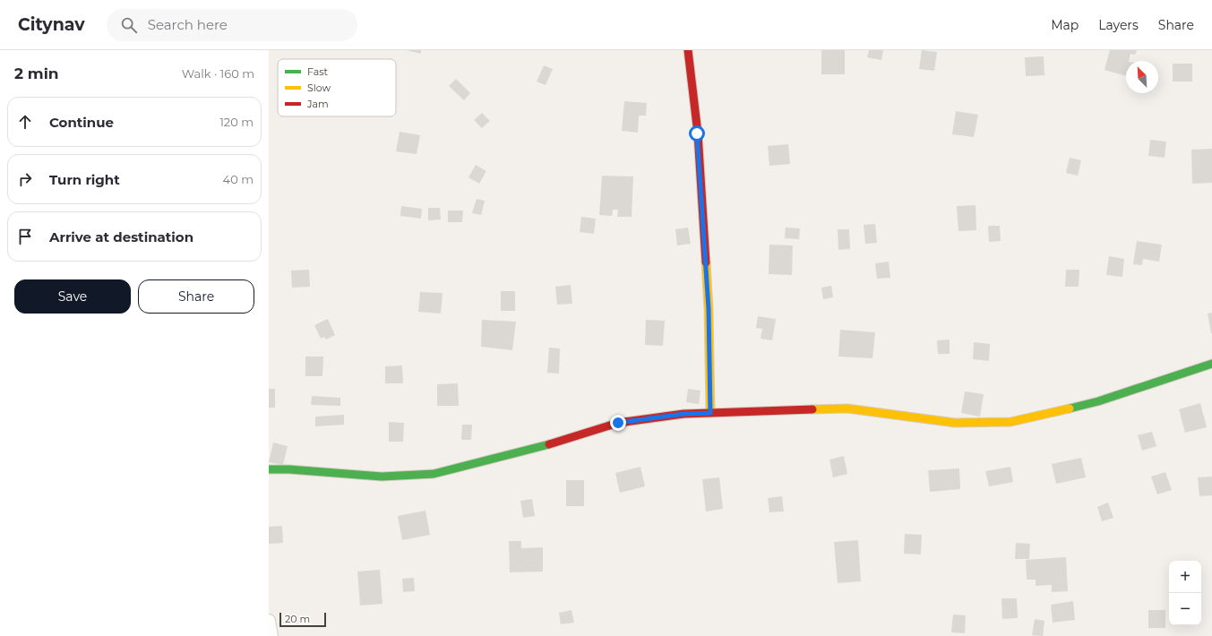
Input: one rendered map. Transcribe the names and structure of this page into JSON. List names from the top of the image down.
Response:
{
  "legend": ["Fast", "Slow", "Jam"],
  "scale_bar": "20 m",
  "north": "top left",
  "page": {
    "header": "Citynav",
    "search": "Search here",
    "nav": ["Map", "Layers", "Share"],
    "heading": ["2 min", "Walk · 160 m"],
    "list": [
      ["Continue", "120 m"],
      ["Turn right", "40 m"],
      "Arrive at destination"
    ],
    "buttons": ["Save", "Share"],
    "map_buttons": ["+", "−"],
    "scale": "20 m"
  }
}
